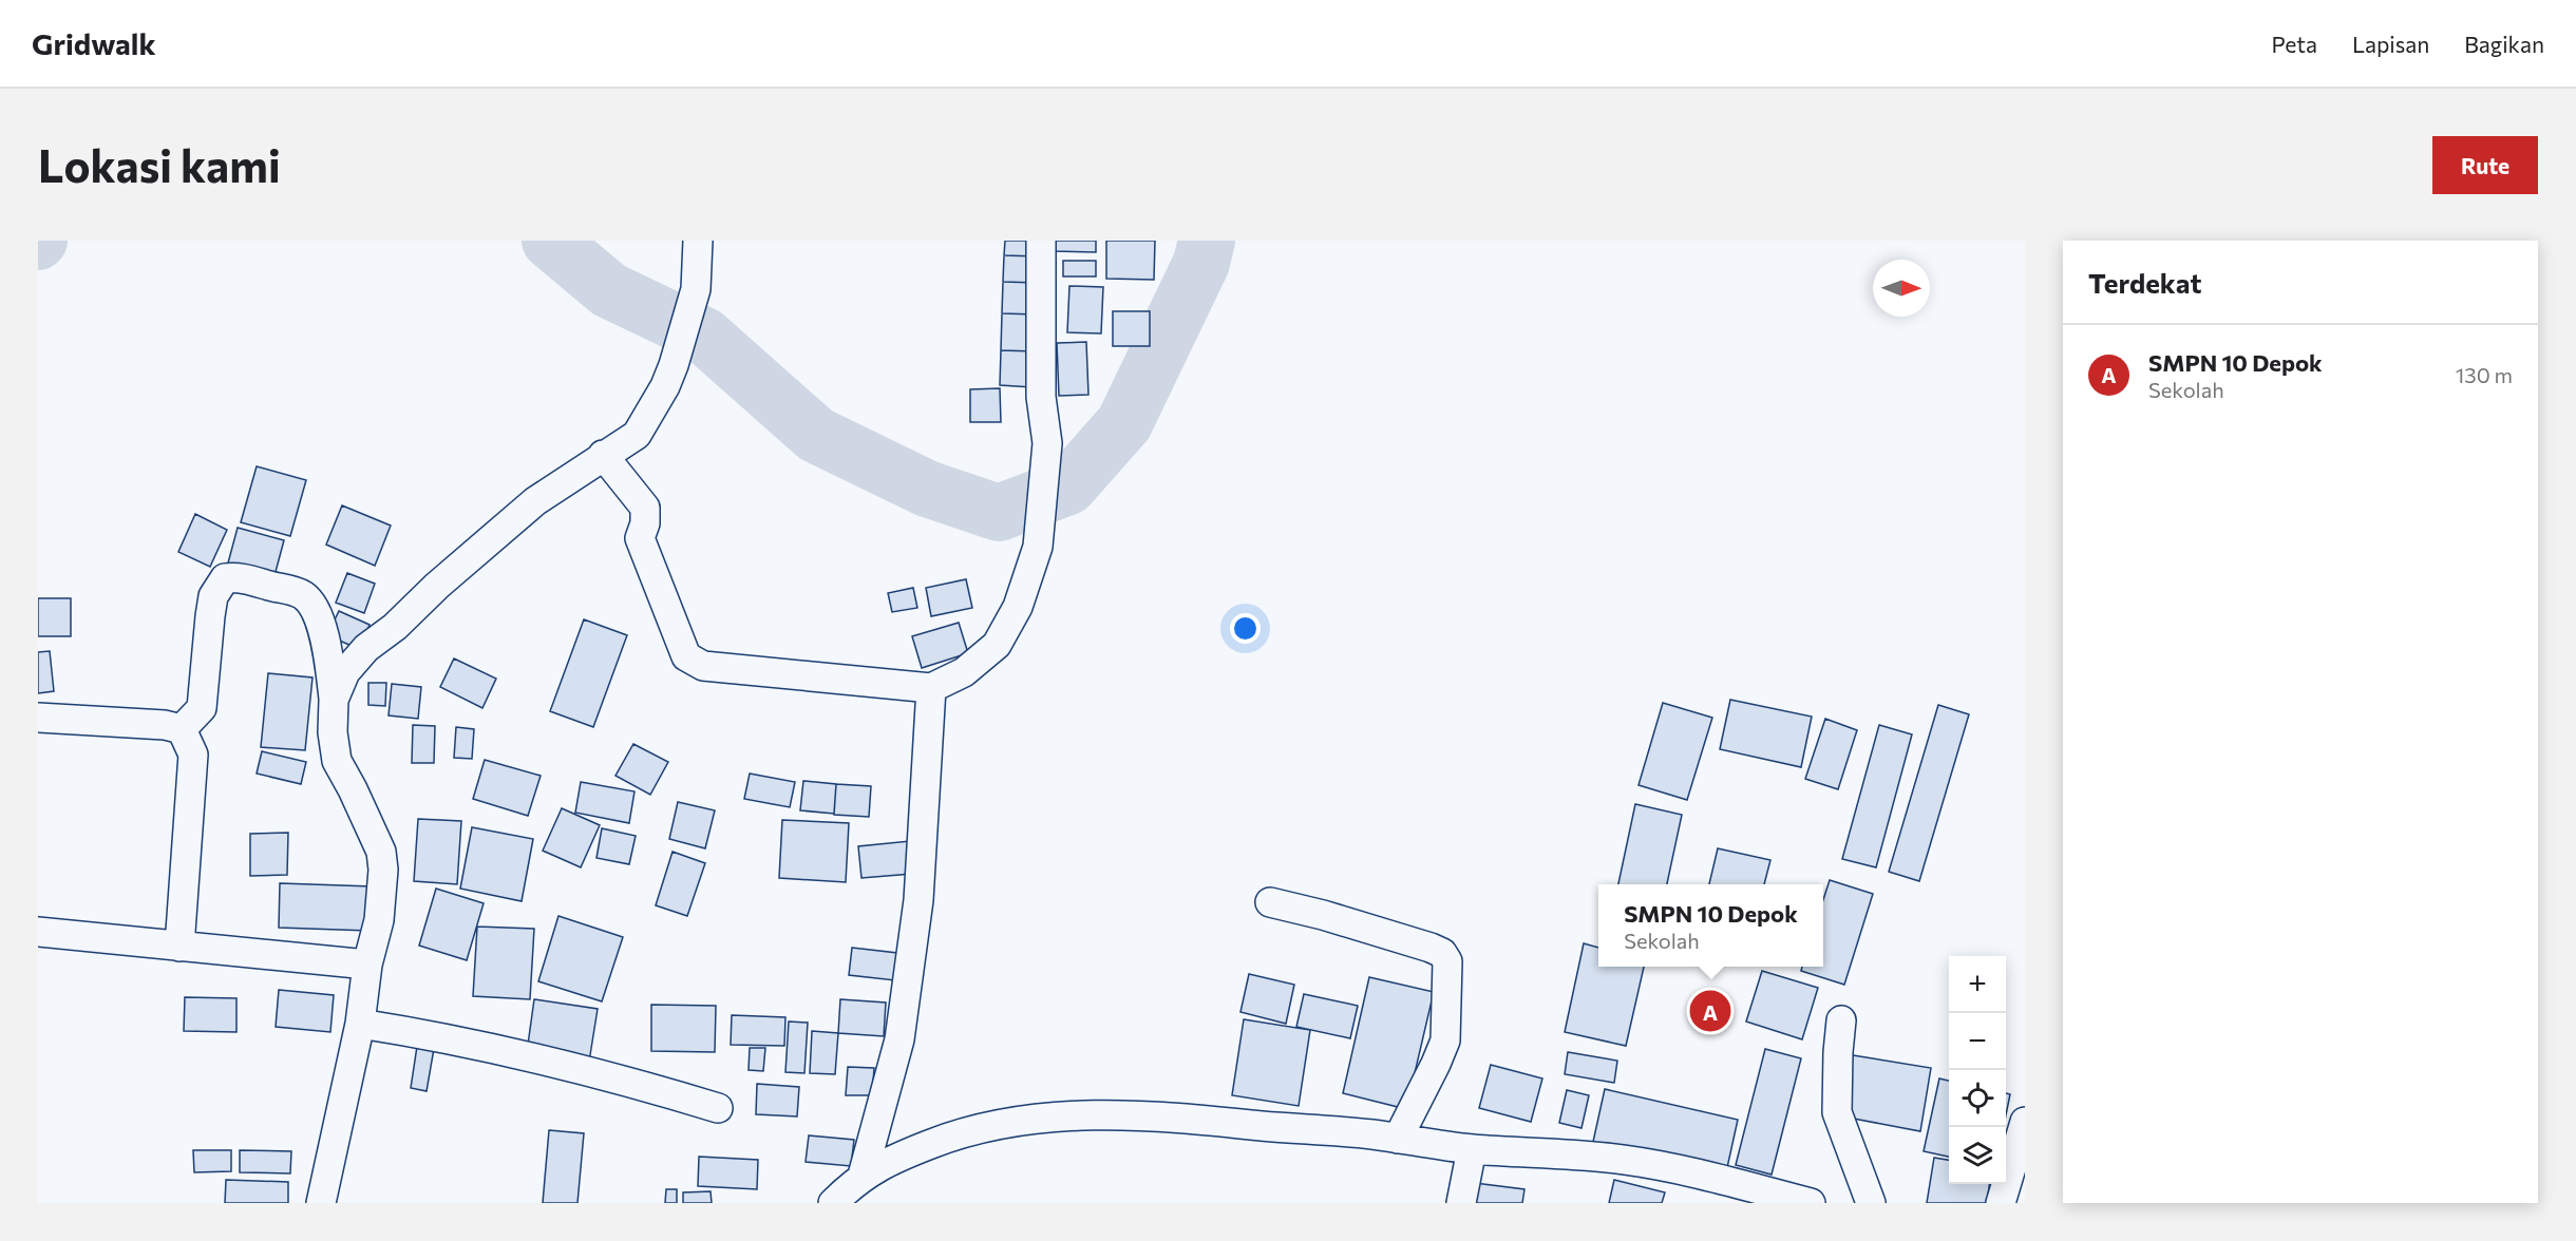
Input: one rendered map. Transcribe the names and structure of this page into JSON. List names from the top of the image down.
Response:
{
  "north": "right",
  "page": {
    "header": "Gridwalk",
    "nav": ["Peta", "Lapisan", "Bagikan"],
    "buttons": "Rute",
    "title": "Lokasi kami",
    "heading": "Terdekat",
    "list": [
      {
        "mark": "A",
        "name": "SMPN 10 Depok",
        "note": "Sekolah",
        "value": "130 m"
      }
    ],
    "popup": ["SMPN 10 Depok", "Sekolah"],
    "map_buttons": ["+", "−"],
    "pins": "A"
  }
}
